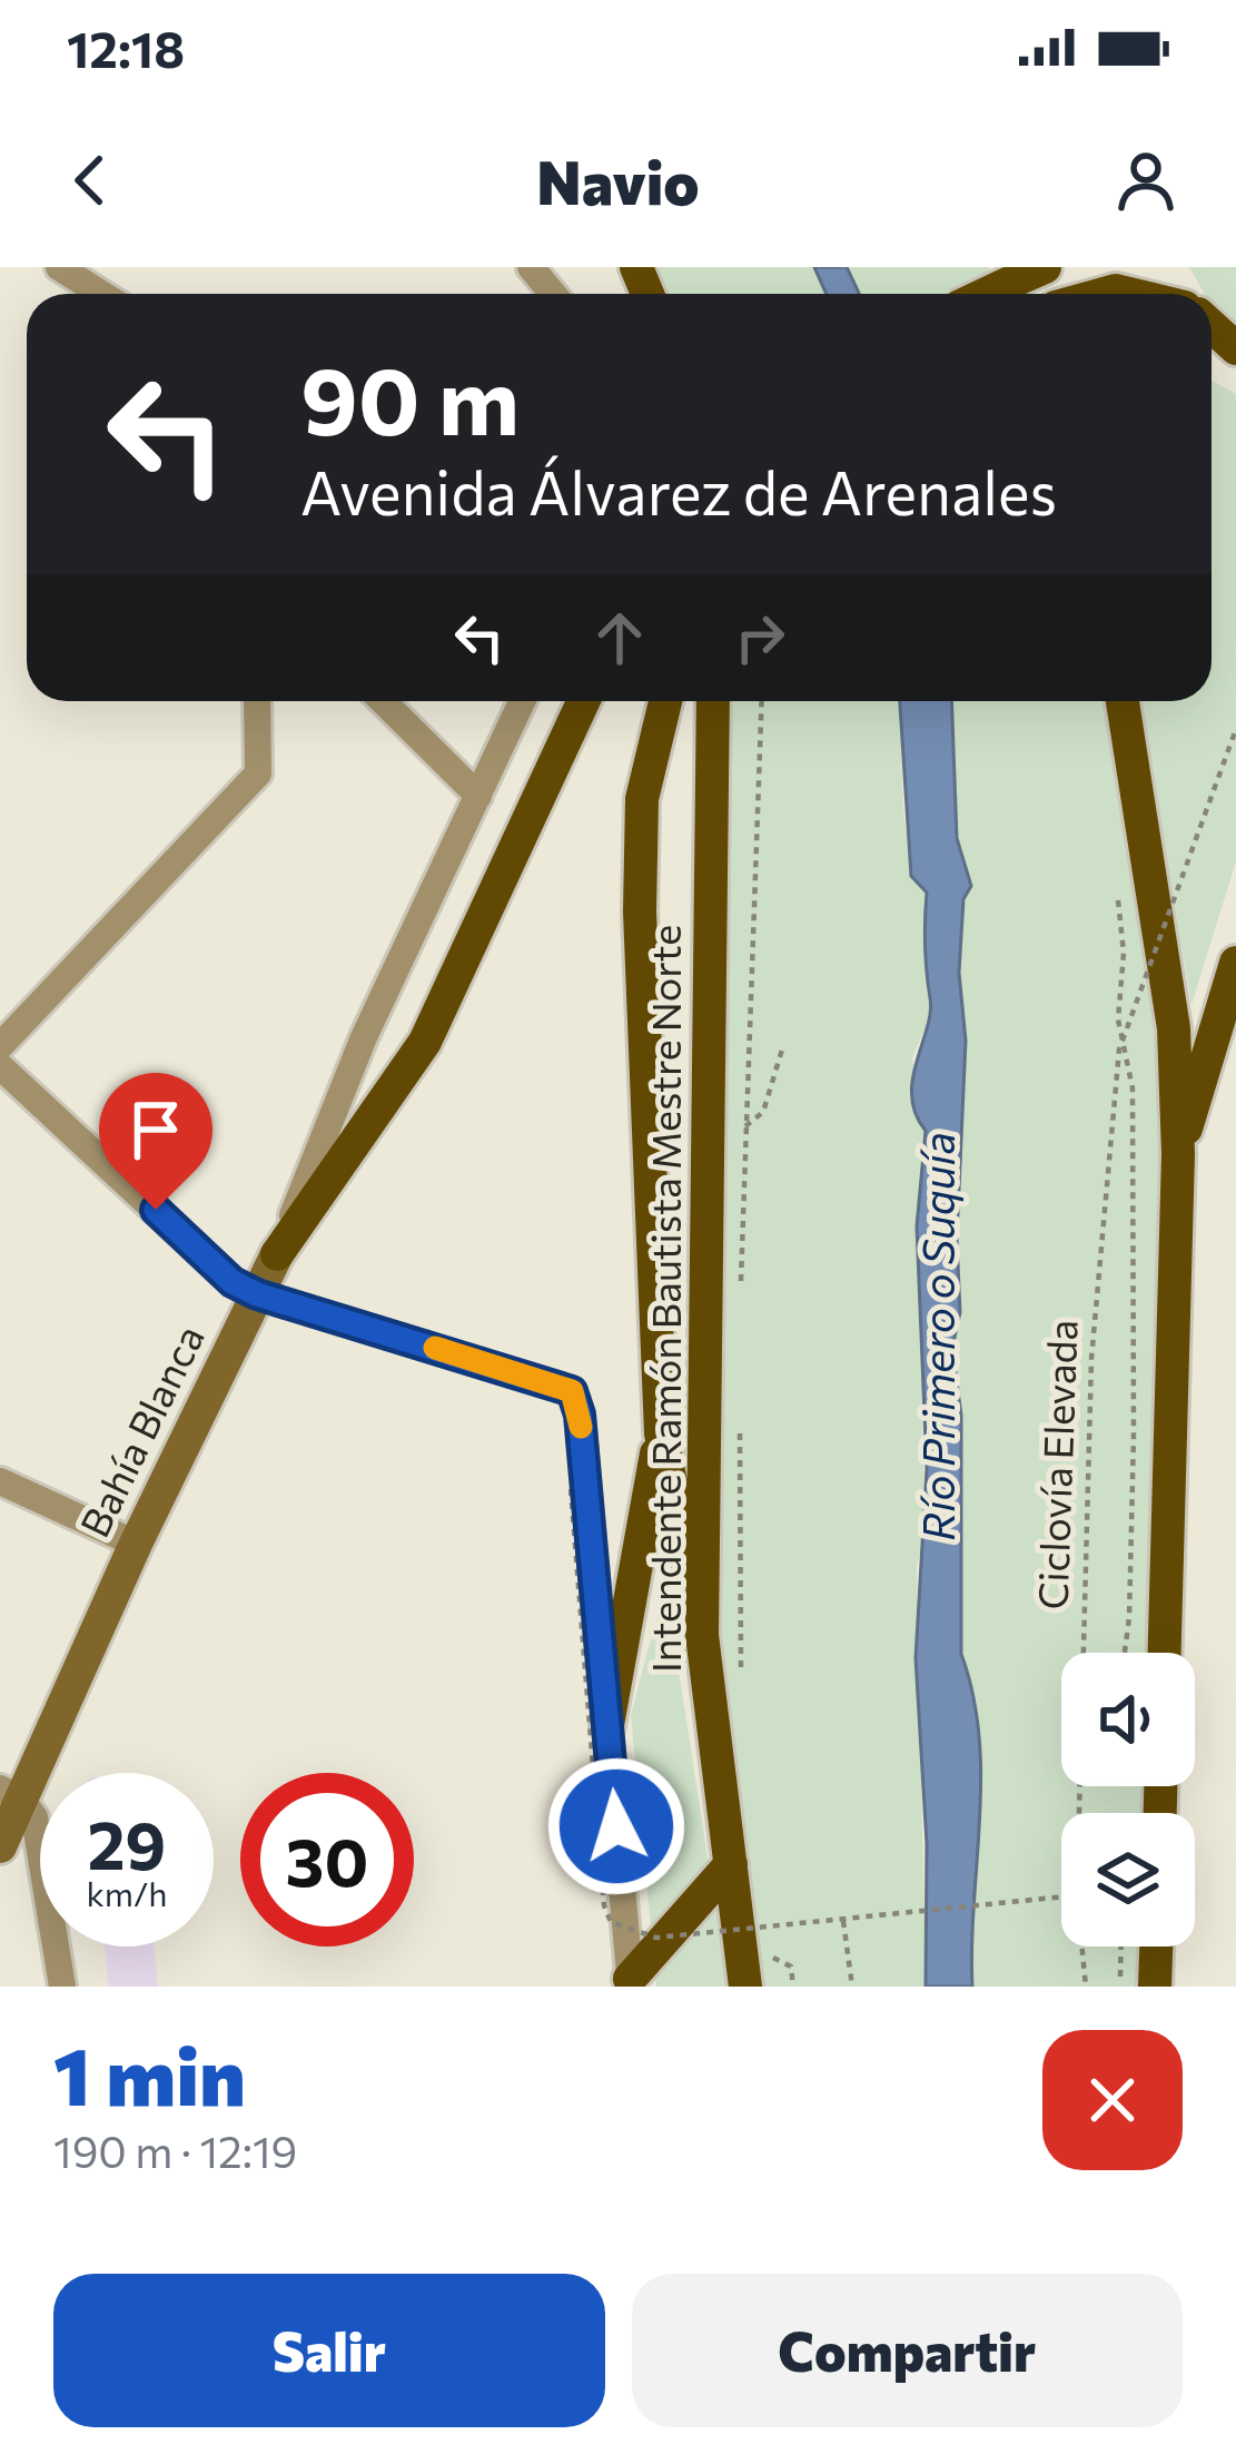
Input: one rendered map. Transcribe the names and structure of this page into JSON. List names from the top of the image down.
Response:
{
  "streets": {
    "main road": ["Intendente Ramón Bautista Mestre Norte"],
    "street": ["Bahía Blanca"],
    "path": ["Ciclovía Elevada"]
  },
  "water": ["Río Primero o Suquía"],
  "page": {
    "status": "12:18",
    "header": "Navio",
    "turn": ["90 m", "Avenida Álvarez de Arenales"],
    "speed": "29 km/h",
    "limit": "30",
    "heading": ["1 min", "190 m · 12:19"],
    "buttons": ["Salir", "Compartir"]
  }
}
